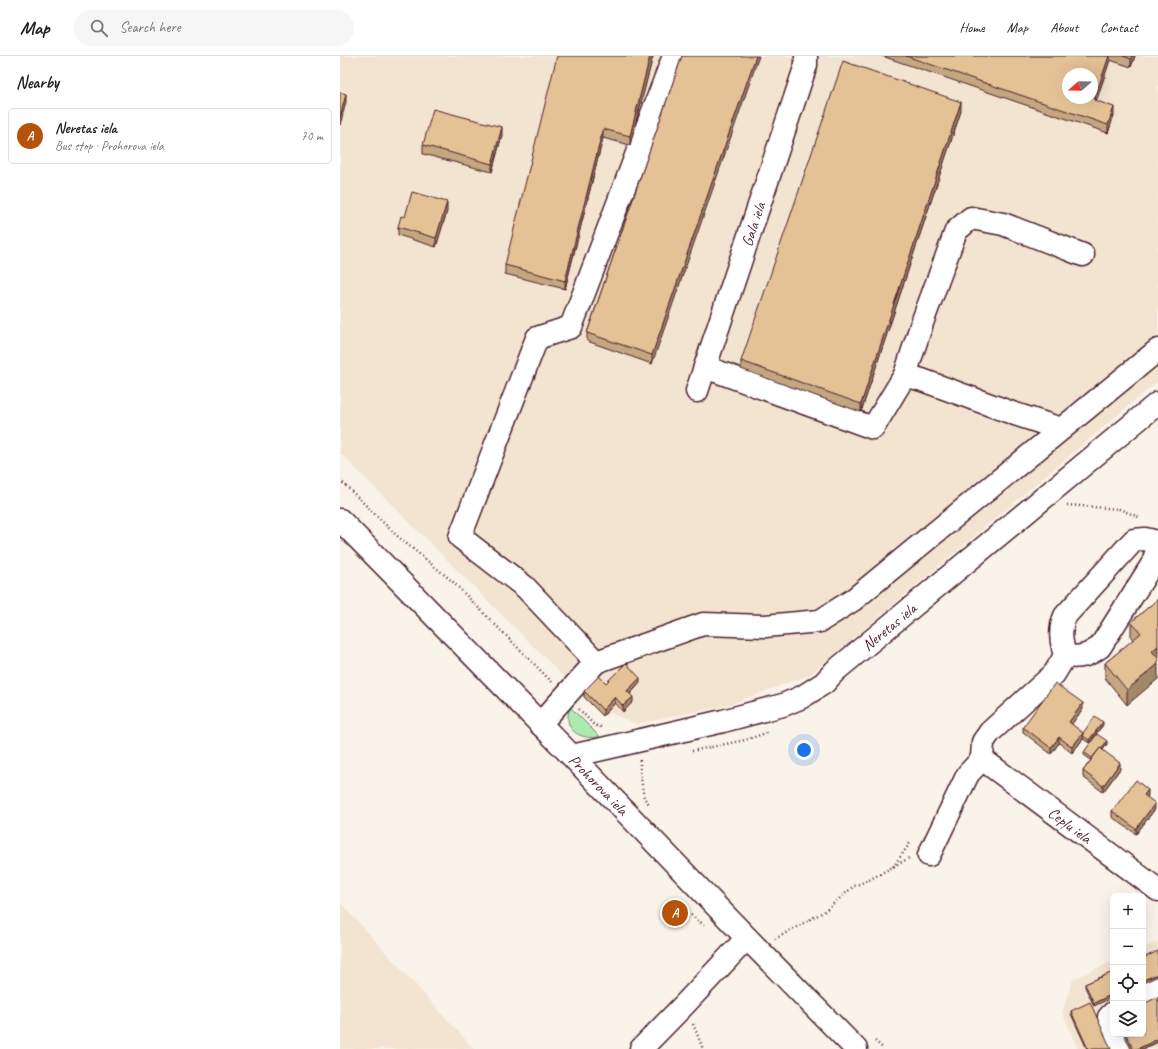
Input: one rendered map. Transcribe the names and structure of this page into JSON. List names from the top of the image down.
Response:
{
  "streets": {
    "street": [
      "Gala iela",
      "Neretas iela",
      "Prohorova iela",
      "Cepļu iela"
    ]
  },
  "crossings": [
    ["Neretas iela", "Prohorova iela"]
  ],
  "north": "left",
  "page": {
    "header": "Map",
    "search": "Search here",
    "nav": [
      "Home",
      "Map",
      "About",
      "Contact"
    ],
    "heading": "Nearby",
    "list": [
      {
        "mark": "A",
        "name": "Neretas iela",
        "note": "Bus stop · Prohorova iela",
        "value": "70 m"
      }
    ],
    "map_buttons": ["+", "−"],
    "pins": "A"
  }
}
